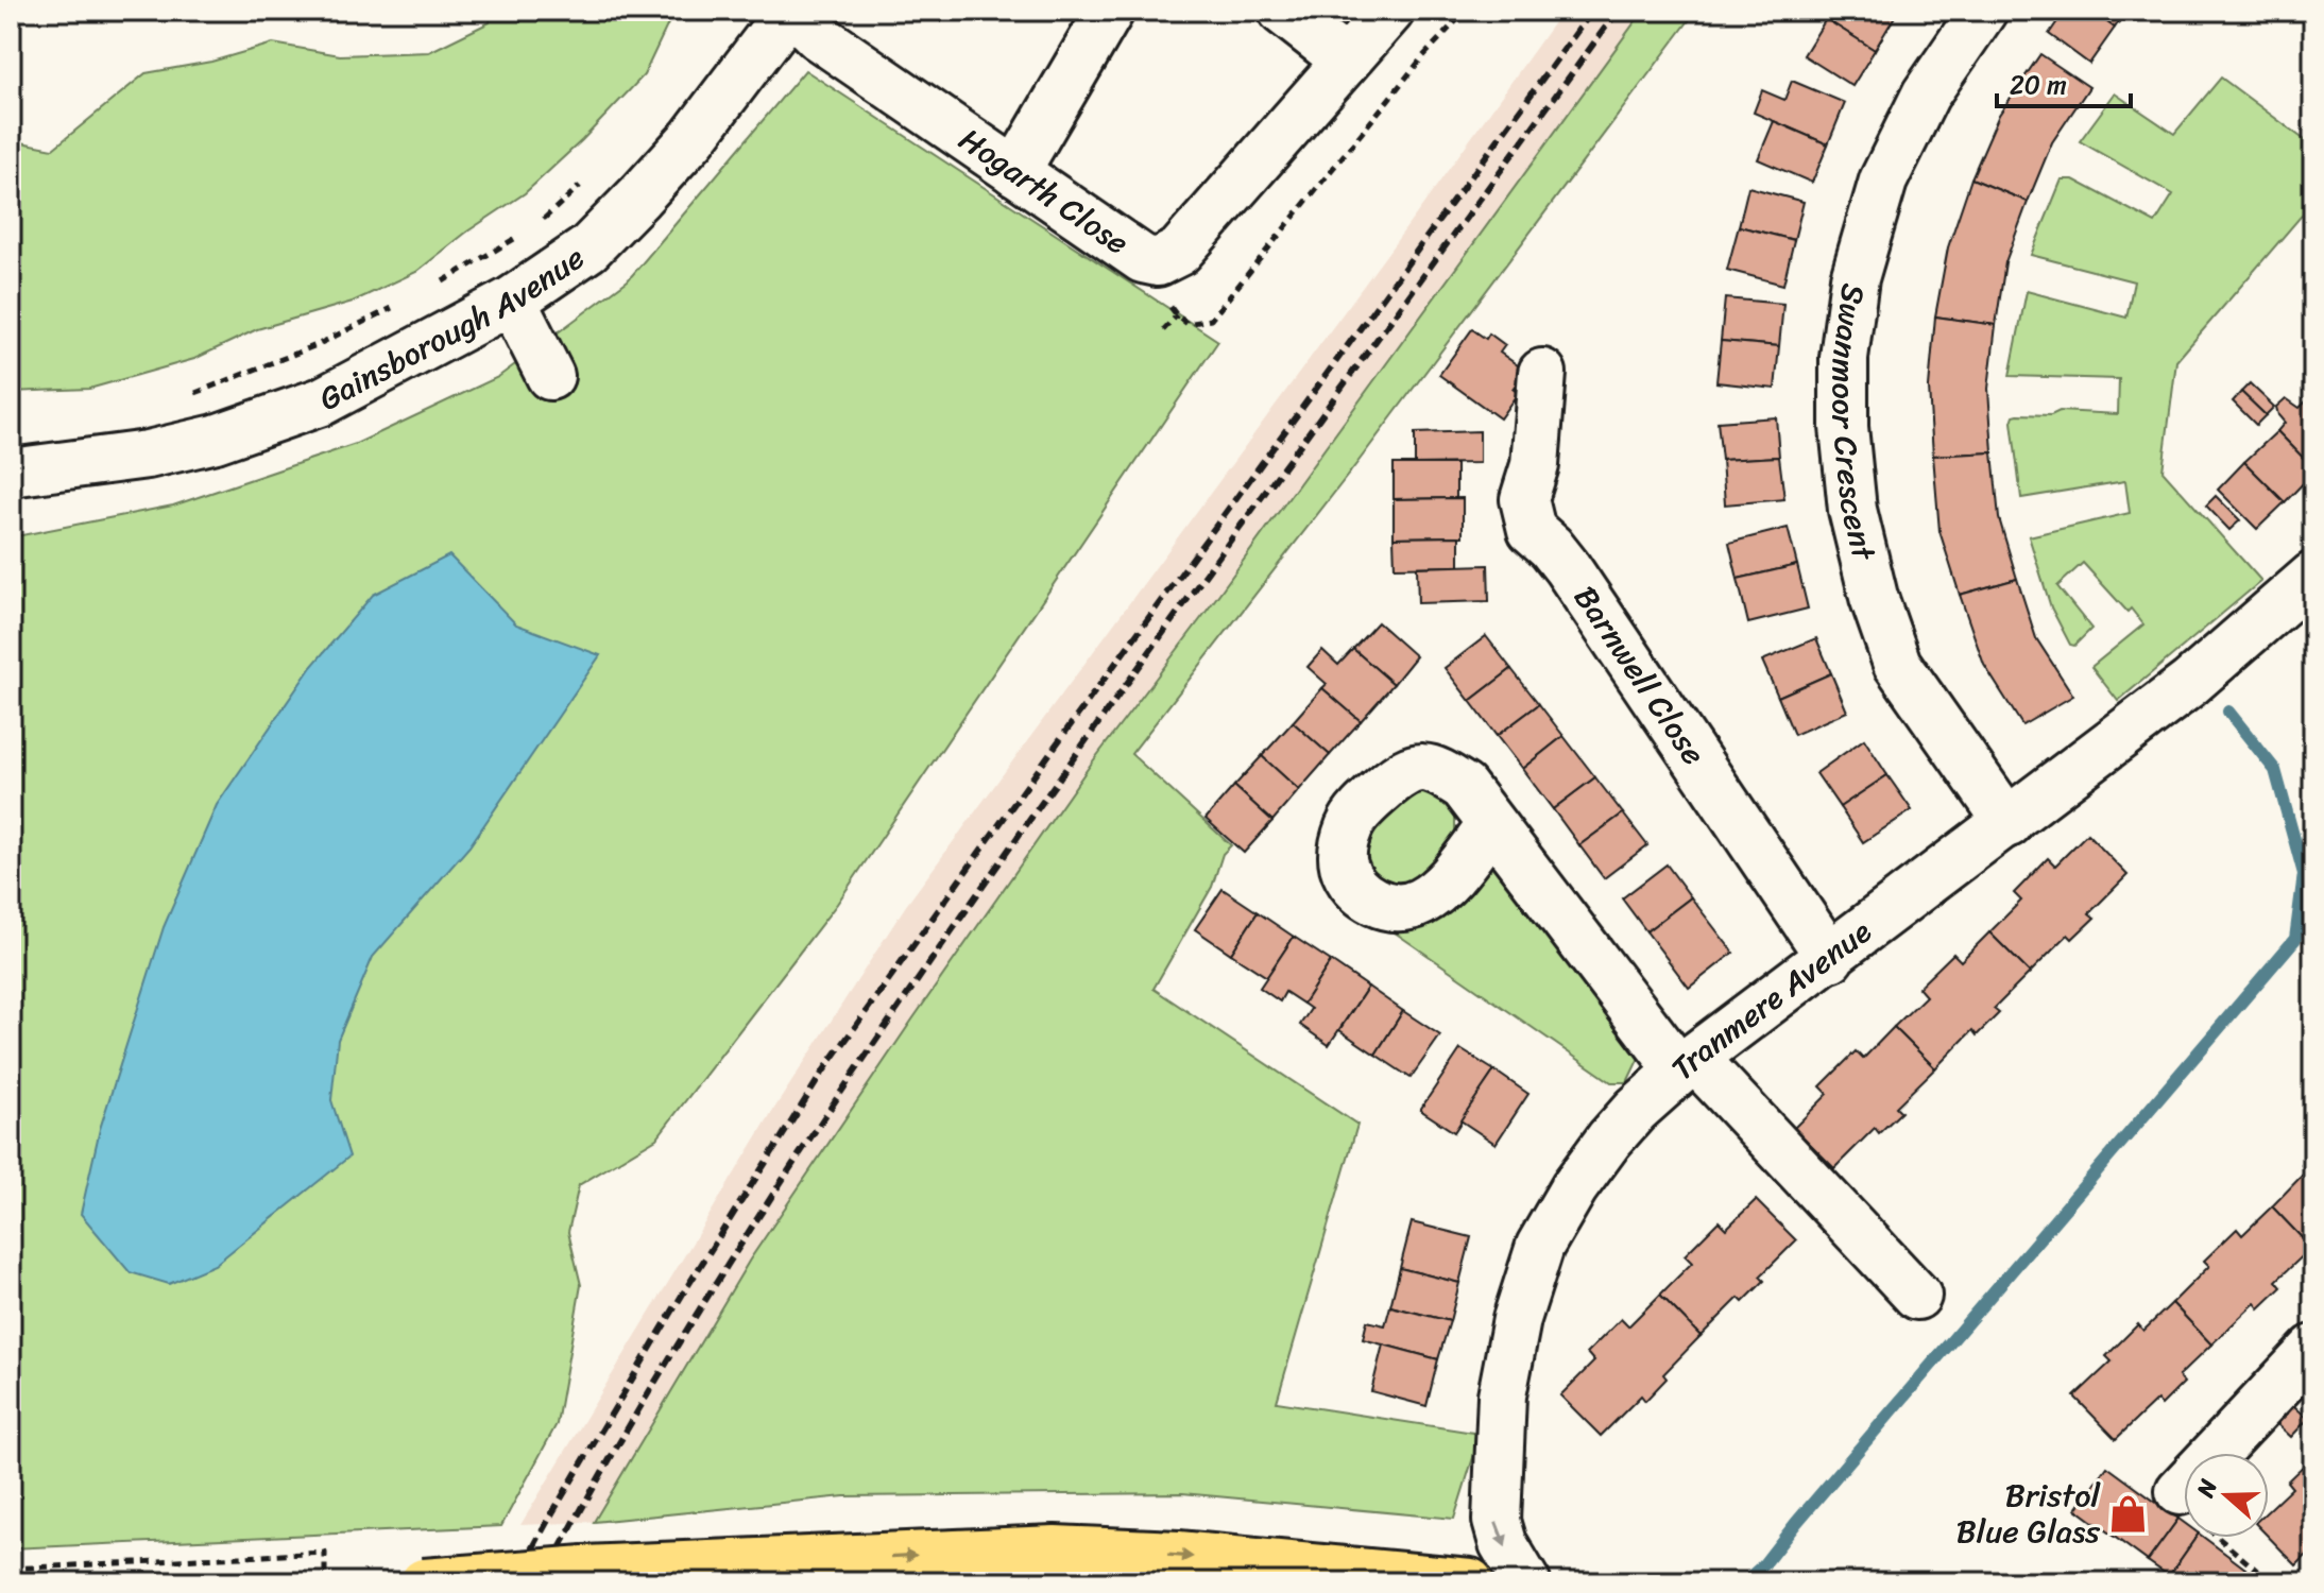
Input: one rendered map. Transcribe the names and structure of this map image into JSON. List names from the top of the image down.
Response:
{
  "streets": {
    "street": [
      "Hogarth Close",
      "Gainsborough Avenue",
      "Swanmoor Crescent",
      "Barnwell Close",
      "Tranmere Avenue"
    ]
  },
  "crossings": [
    ["Hogarth Close", "Gainsborough Avenue"],
    ["Swanmoor Crescent", "Tranmere Avenue"],
    ["Barnwell Close", "Tranmere Avenue"]
  ],
  "one_way": ["Tranmere Avenue"],
  "places": {
    "shop": ["Bristol Blue Glass"]
  },
  "scale_bar": "20 m",
  "north": "left"
}
